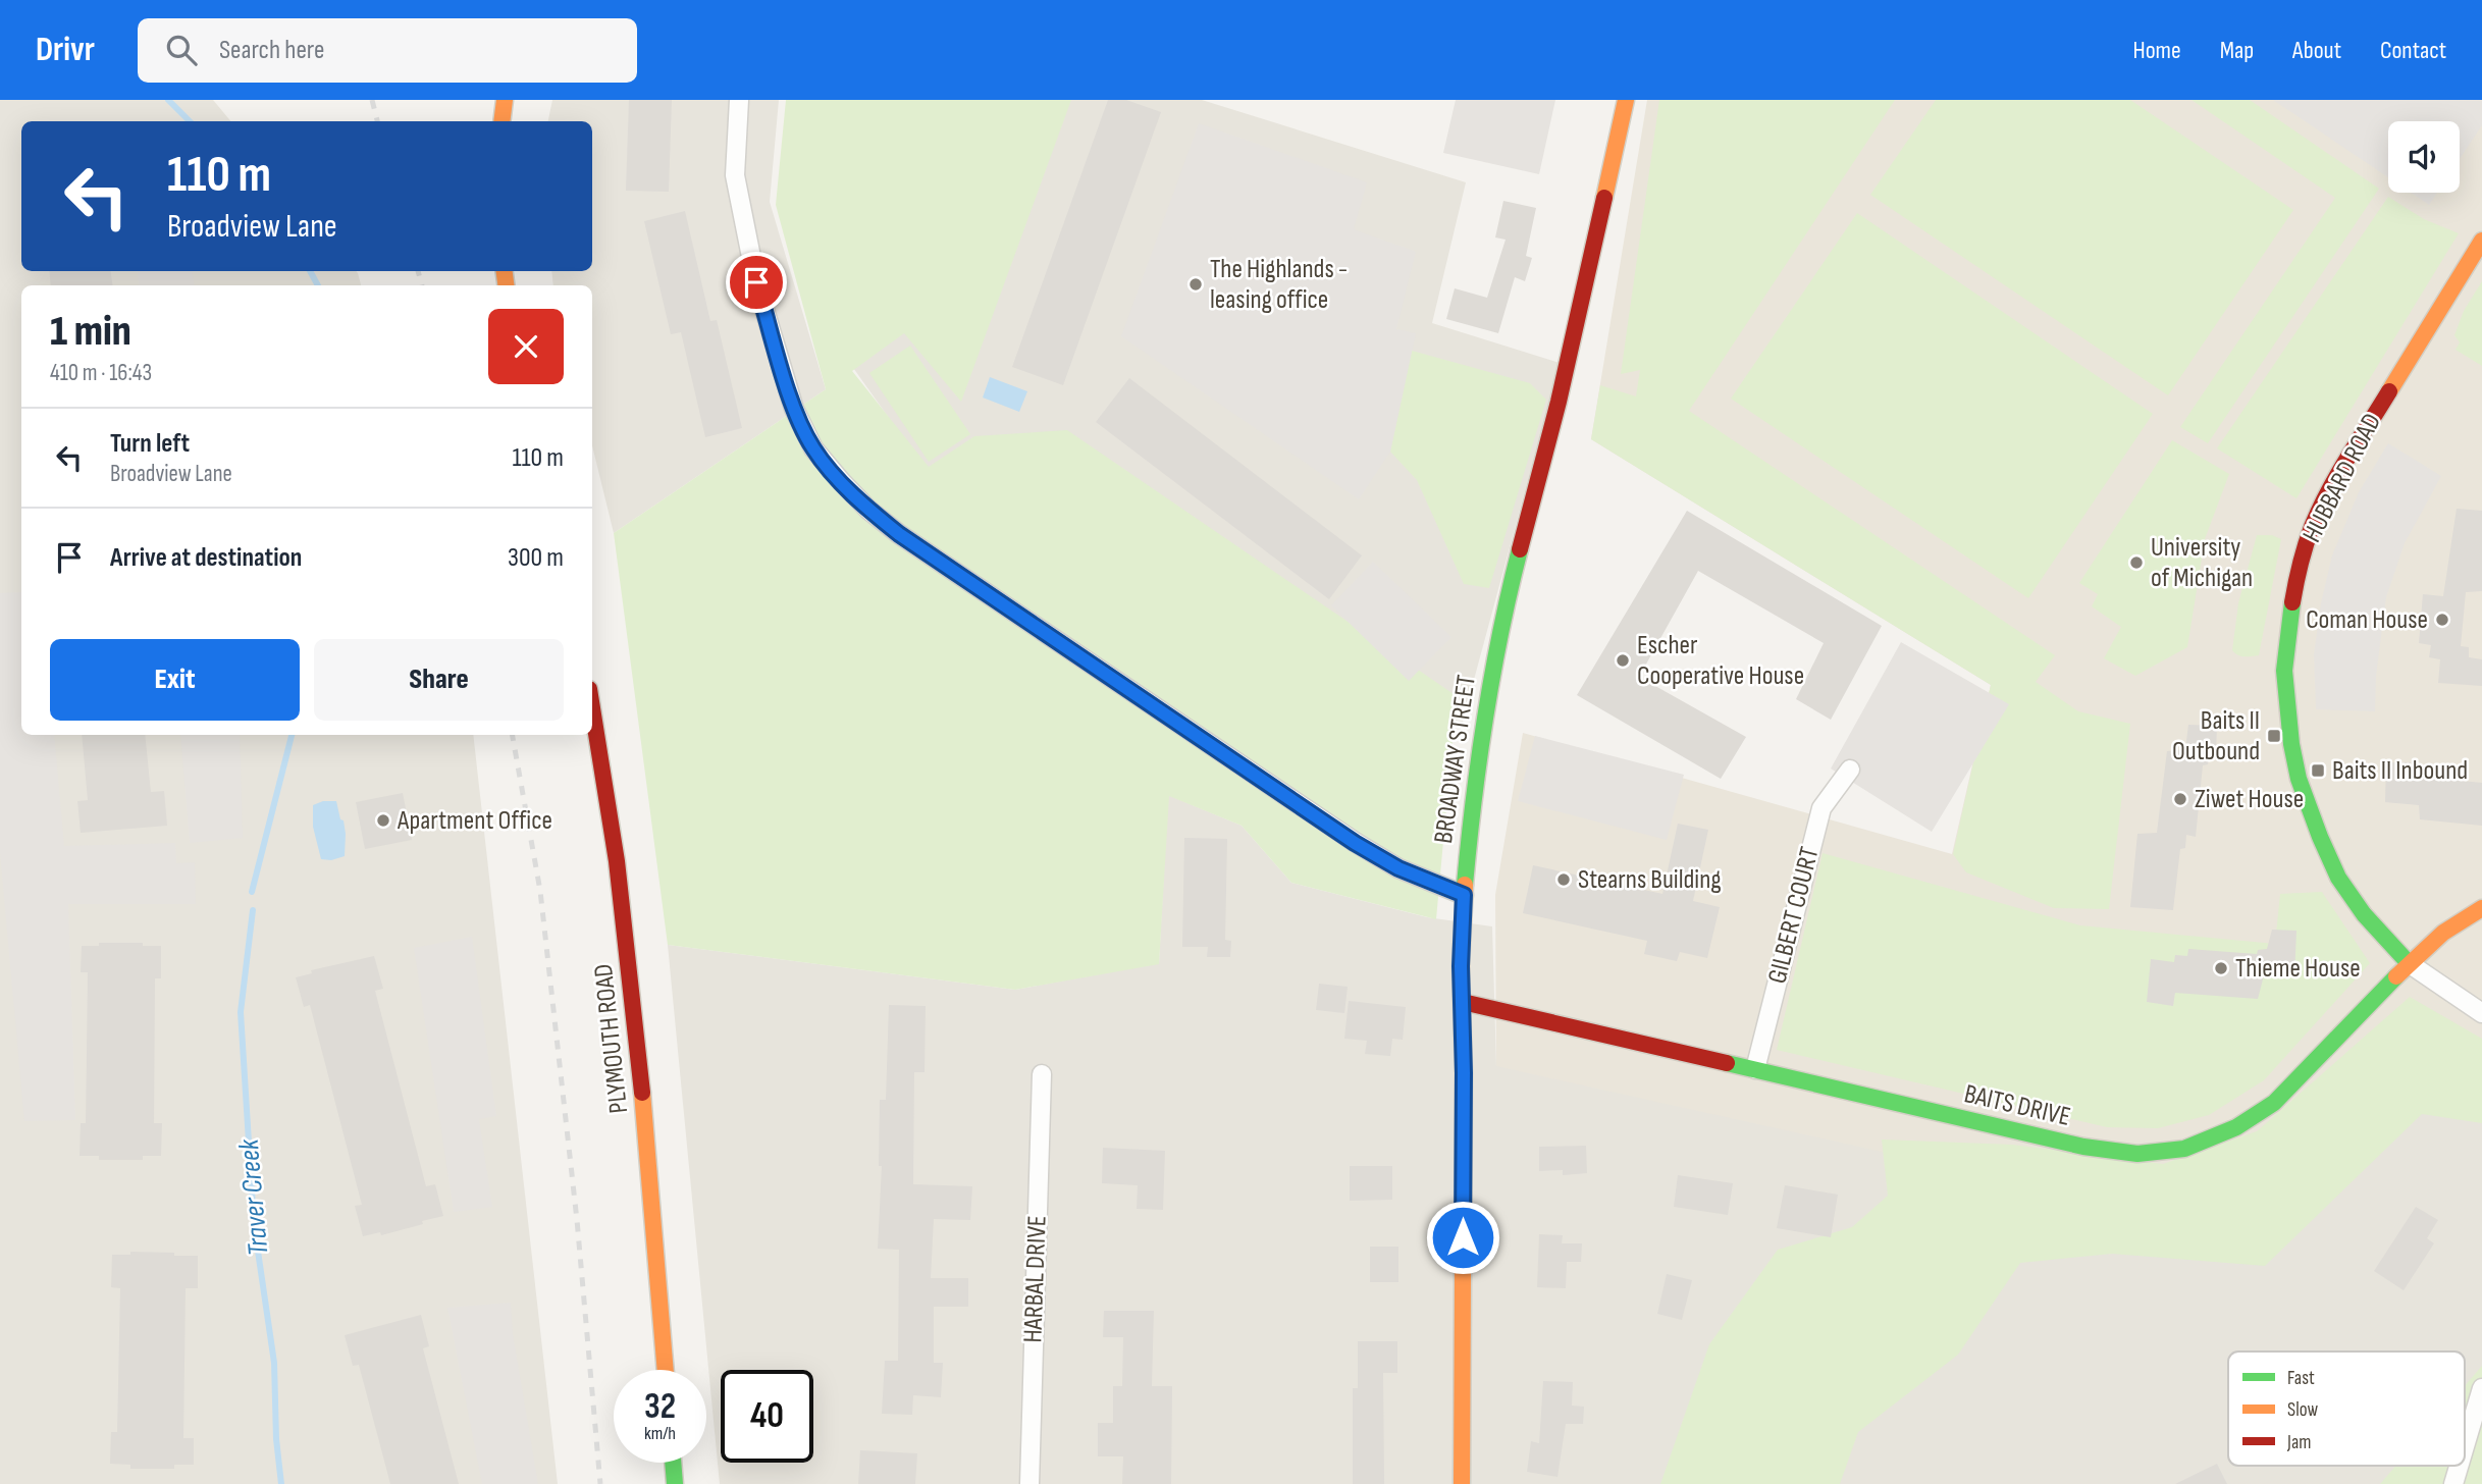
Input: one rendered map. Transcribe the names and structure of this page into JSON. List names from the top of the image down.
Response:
{
  "streets": {
    "street": [
      "HUBBARD ROAD",
      "BROADWAY STREET",
      "GILBERT COURT",
      "PLYMOUTH ROAD",
      "BAITS DRIVE",
      "HARBAL DRIVE"
    ]
  },
  "crossings": [
    ["HUBBARD ROAD", "BAITS DRIVE"],
    ["BROADWAY STREET", "BAITS DRIVE"],
    ["GILBERT COURT", "BAITS DRIVE"]
  ],
  "water": ["Traver Creek"],
  "places": {
    "other": [
      "The Highlands - leasing office",
      "University of Michigan",
      "Coman House",
      "Escher Cooperative House",
      "Ziwet House",
      "Apartment Office",
      "Stearns Building",
      "Thieme House"
    ],
    "transit": ["Baits II Outbound", "Baits II Inbound"]
  },
  "legend": ["Fast", "Slow", "Jam"],
  "page": {
    "header": "Drivr",
    "search": "Search here",
    "nav": [
      "Home",
      "Map",
      "About",
      "Contact"
    ],
    "turn": ["110 m", "Broadview Lane"],
    "heading": ["1 min", "410 m · 16:43"],
    "list": [
      {
        "name": "Turn left",
        "note": "Broadview Lane",
        "value": "110 m"
      },
      {
        "name": "Arrive at destination",
        "value": "300 m"
      }
    ],
    "buttons": ["Exit", "Share"],
    "speed": "32 km/h",
    "limit": "40"
  }
}
